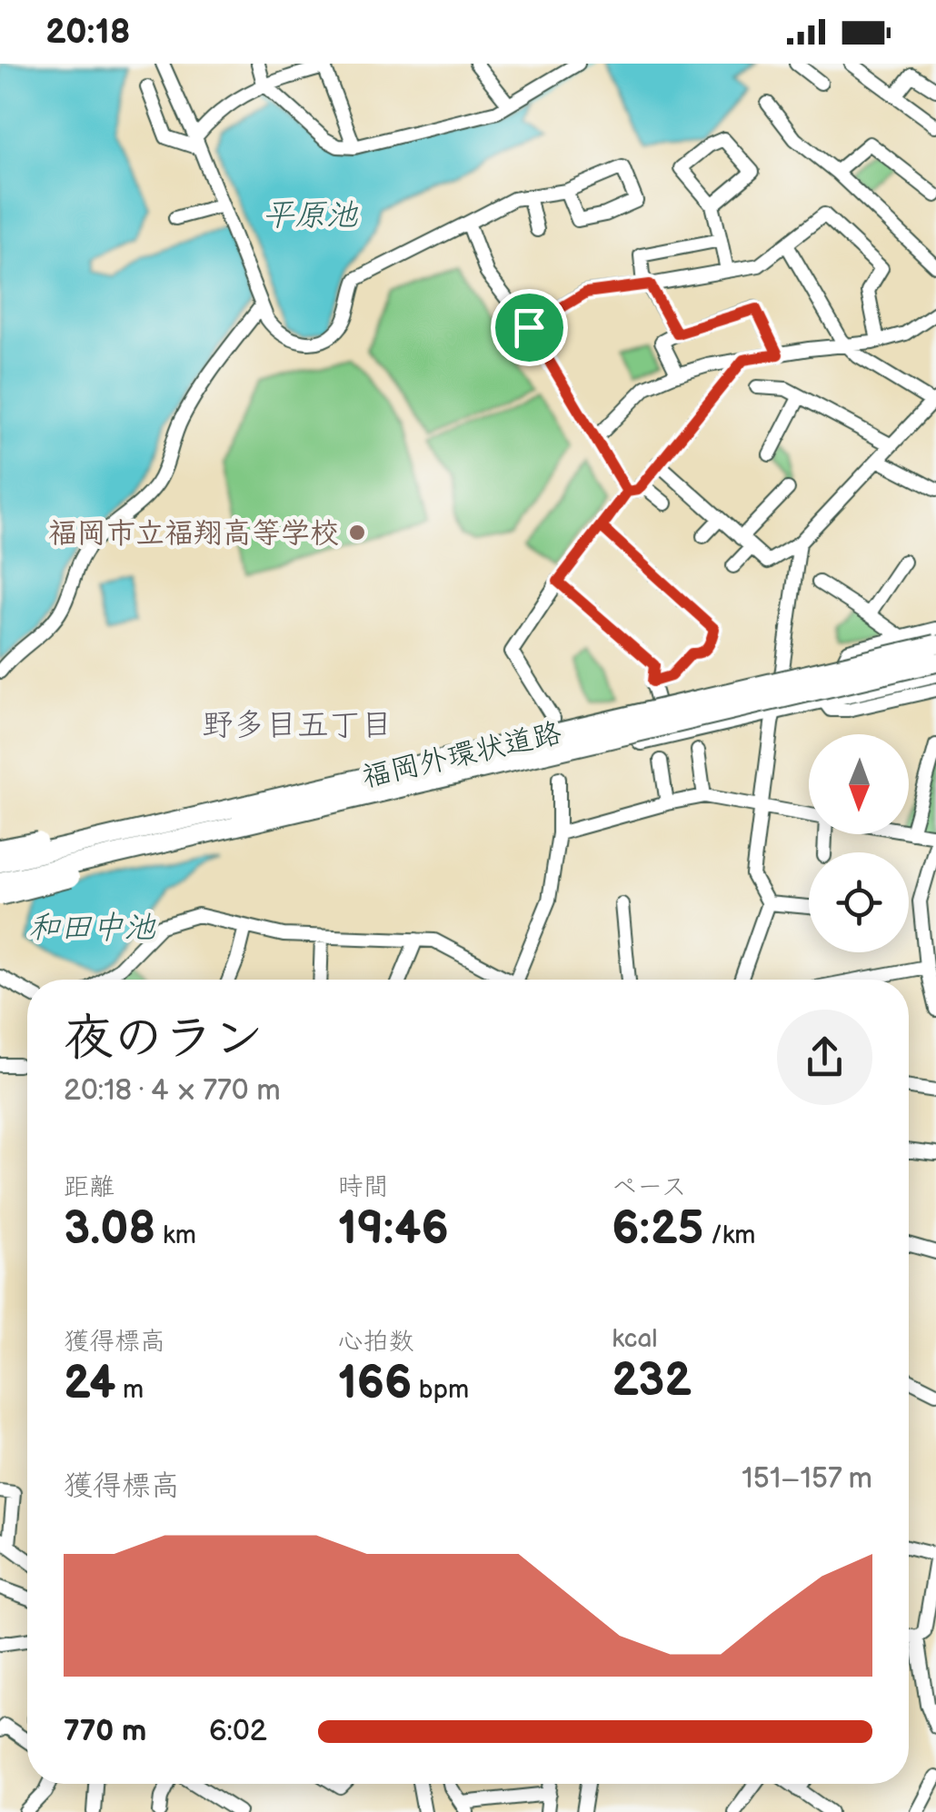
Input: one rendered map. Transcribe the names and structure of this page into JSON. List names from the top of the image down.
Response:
{
  "streets": {
    "highway": ["福岡外環状道路"]
  },
  "districts": ["野多目五丁目"],
  "water": ["平原池", "和田中池"],
  "places": ["福岡市立福翔高等学校"],
  "north": "bottom",
  "page": {
    "status": "20:18",
    "heading": ["夜のラン", "20:18 · 4 × 770 m"],
    "stats": [
      ["距離", "3.08 km"],
      ["時間", "19:46"],
      ["ペース", "6:25 /km"],
      ["獲得標高", "24 m"],
      ["心拍数", "166 bpm"],
      ["kcal", "232"]
    ],
    "chart": ["獲得標高", "151–157 m"],
    "list": [
      {
        "name": "770 m",
        "note": "6:02"
      }
    ]
  }
}
